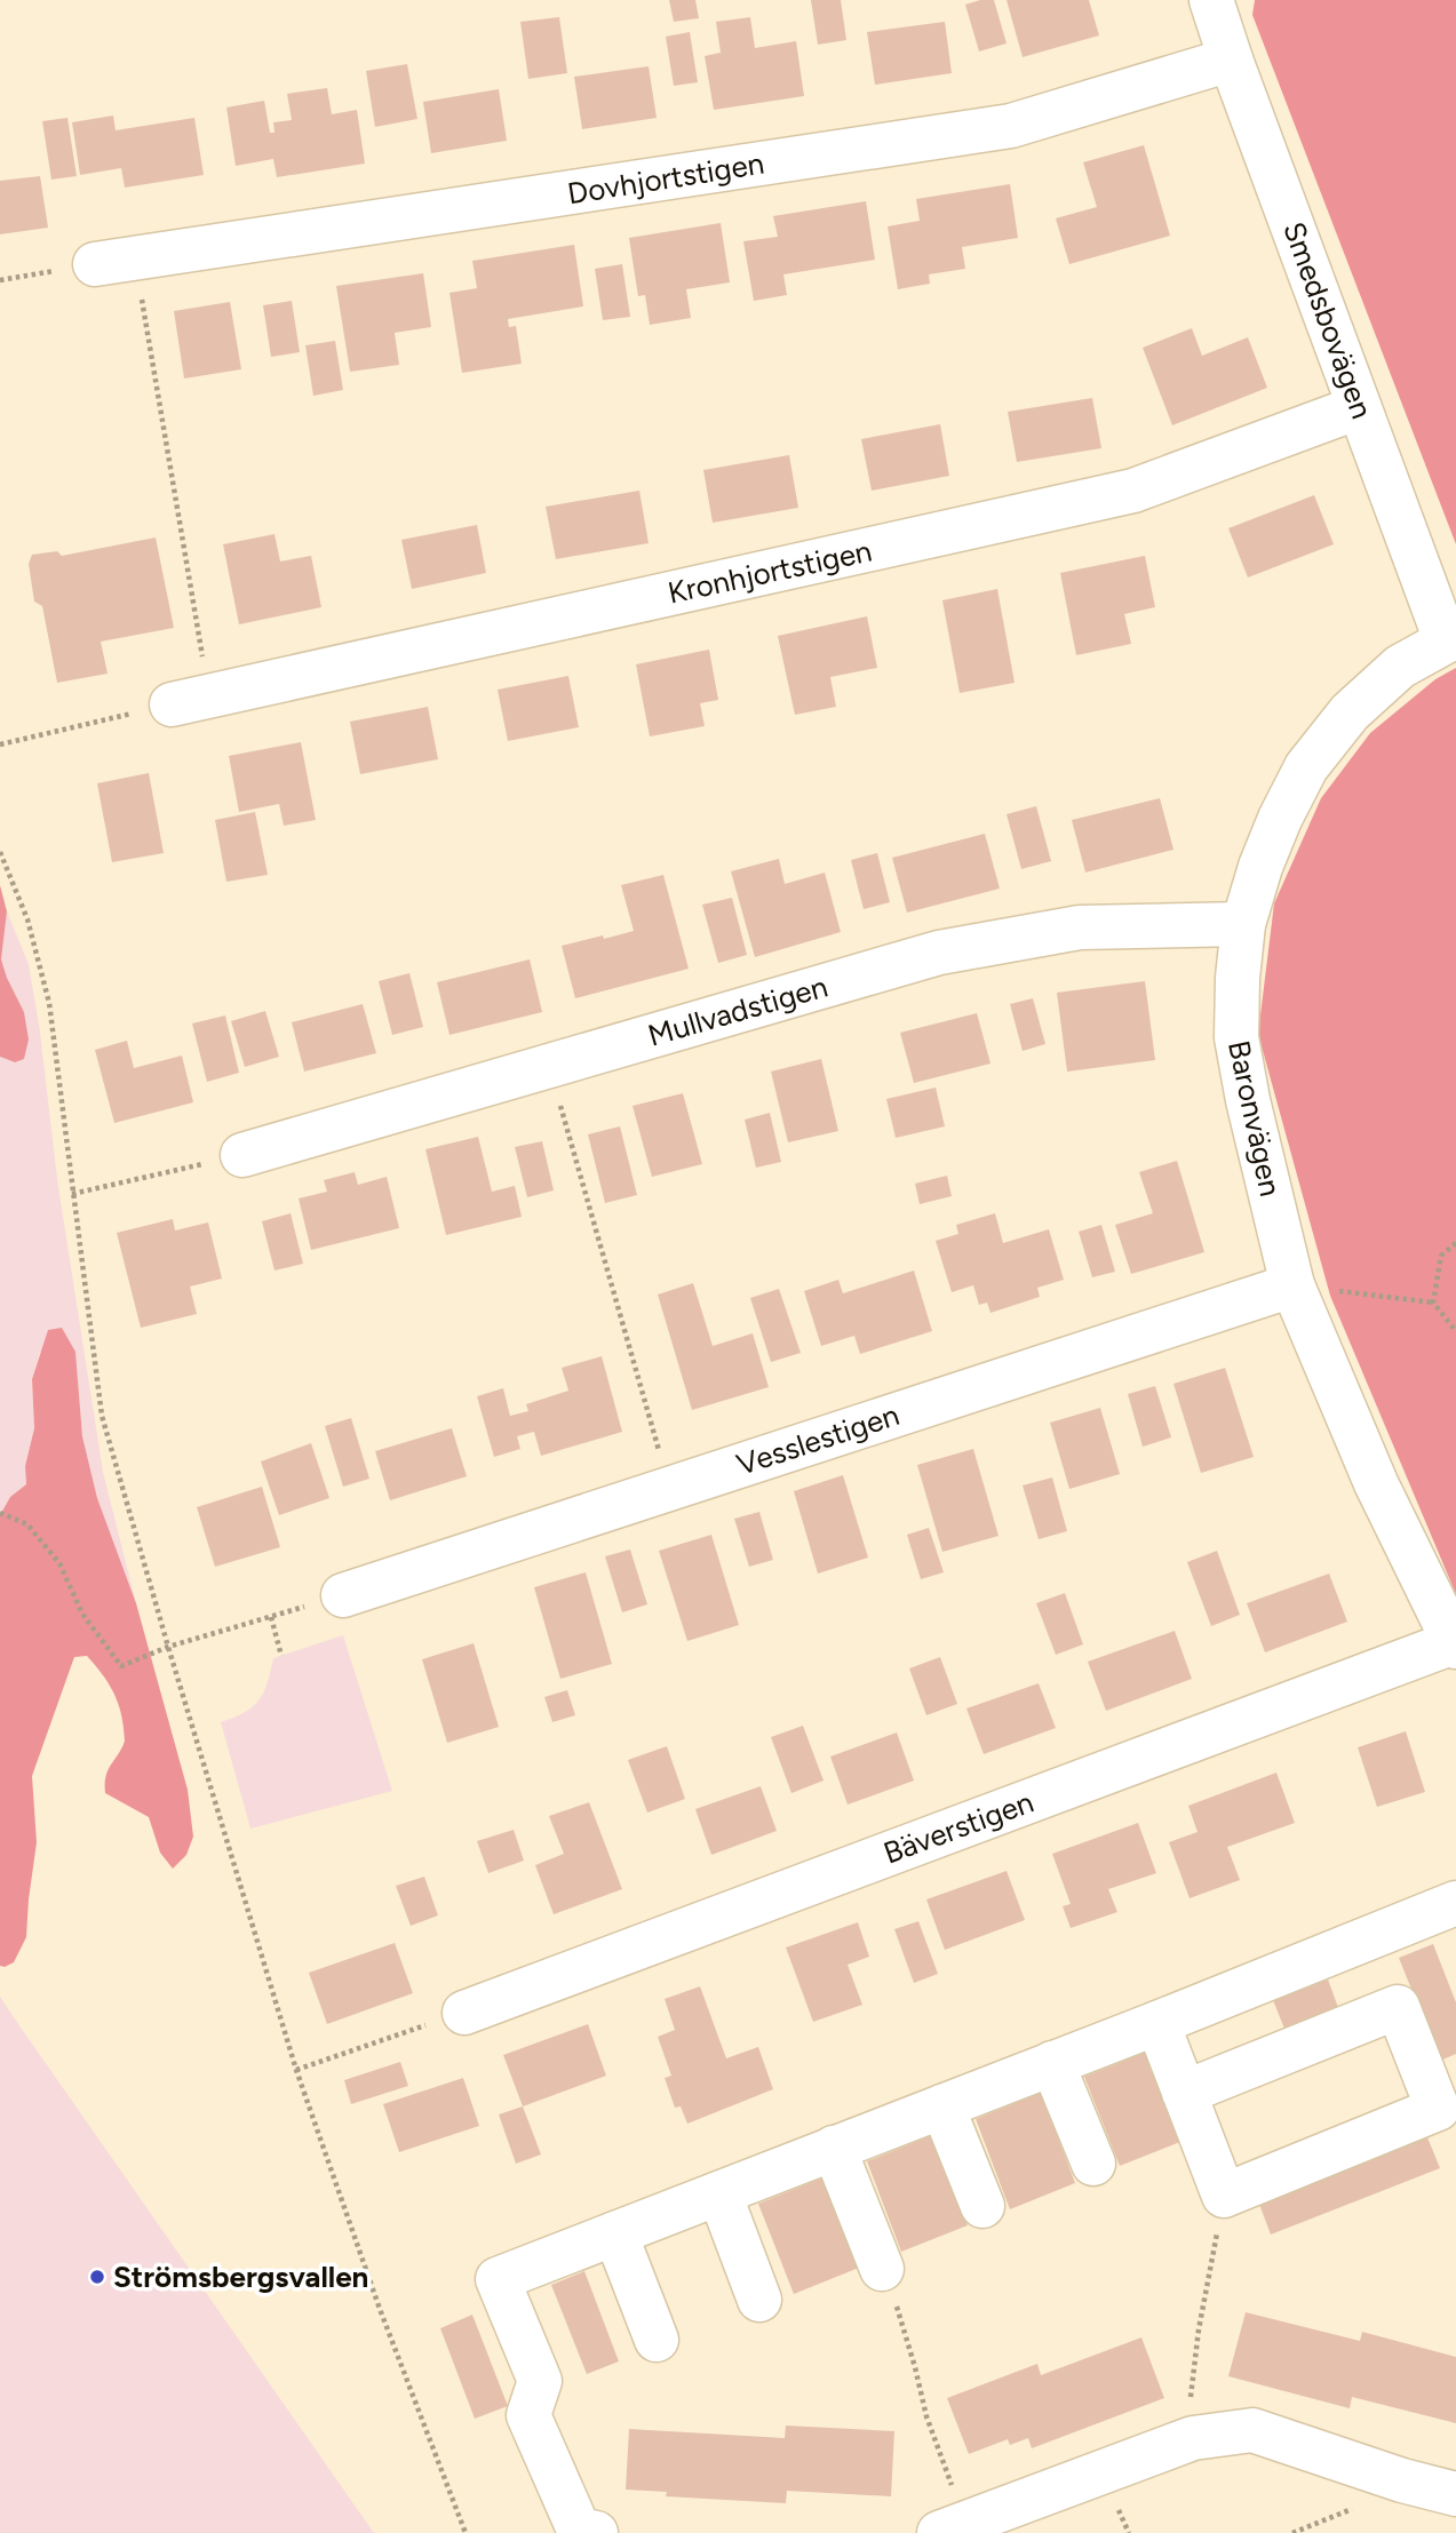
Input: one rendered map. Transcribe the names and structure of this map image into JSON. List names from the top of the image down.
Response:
{
  "streets": {
    "street": [
      "Dovhjortstigen",
      "Smedsbovägen",
      "Kronhjortstigen",
      "Mullvadstigen",
      "Baronvägen",
      "Vesslestigen",
      "Bäverstigen"
    ]
  },
  "crossings": [
    ["Dovhjortstigen", "Smedsbovägen"],
    ["Smedsbovägen", "Kronhjortstigen"],
    ["Smedsbovägen", "Baronvägen"],
    ["Mullvadstigen", "Baronvägen"],
    ["Baronvägen", "Vesslestigen"],
    ["Baronvägen", "Bäverstigen"]
  ],
  "places": ["Strömsbergsvallen"]
}
